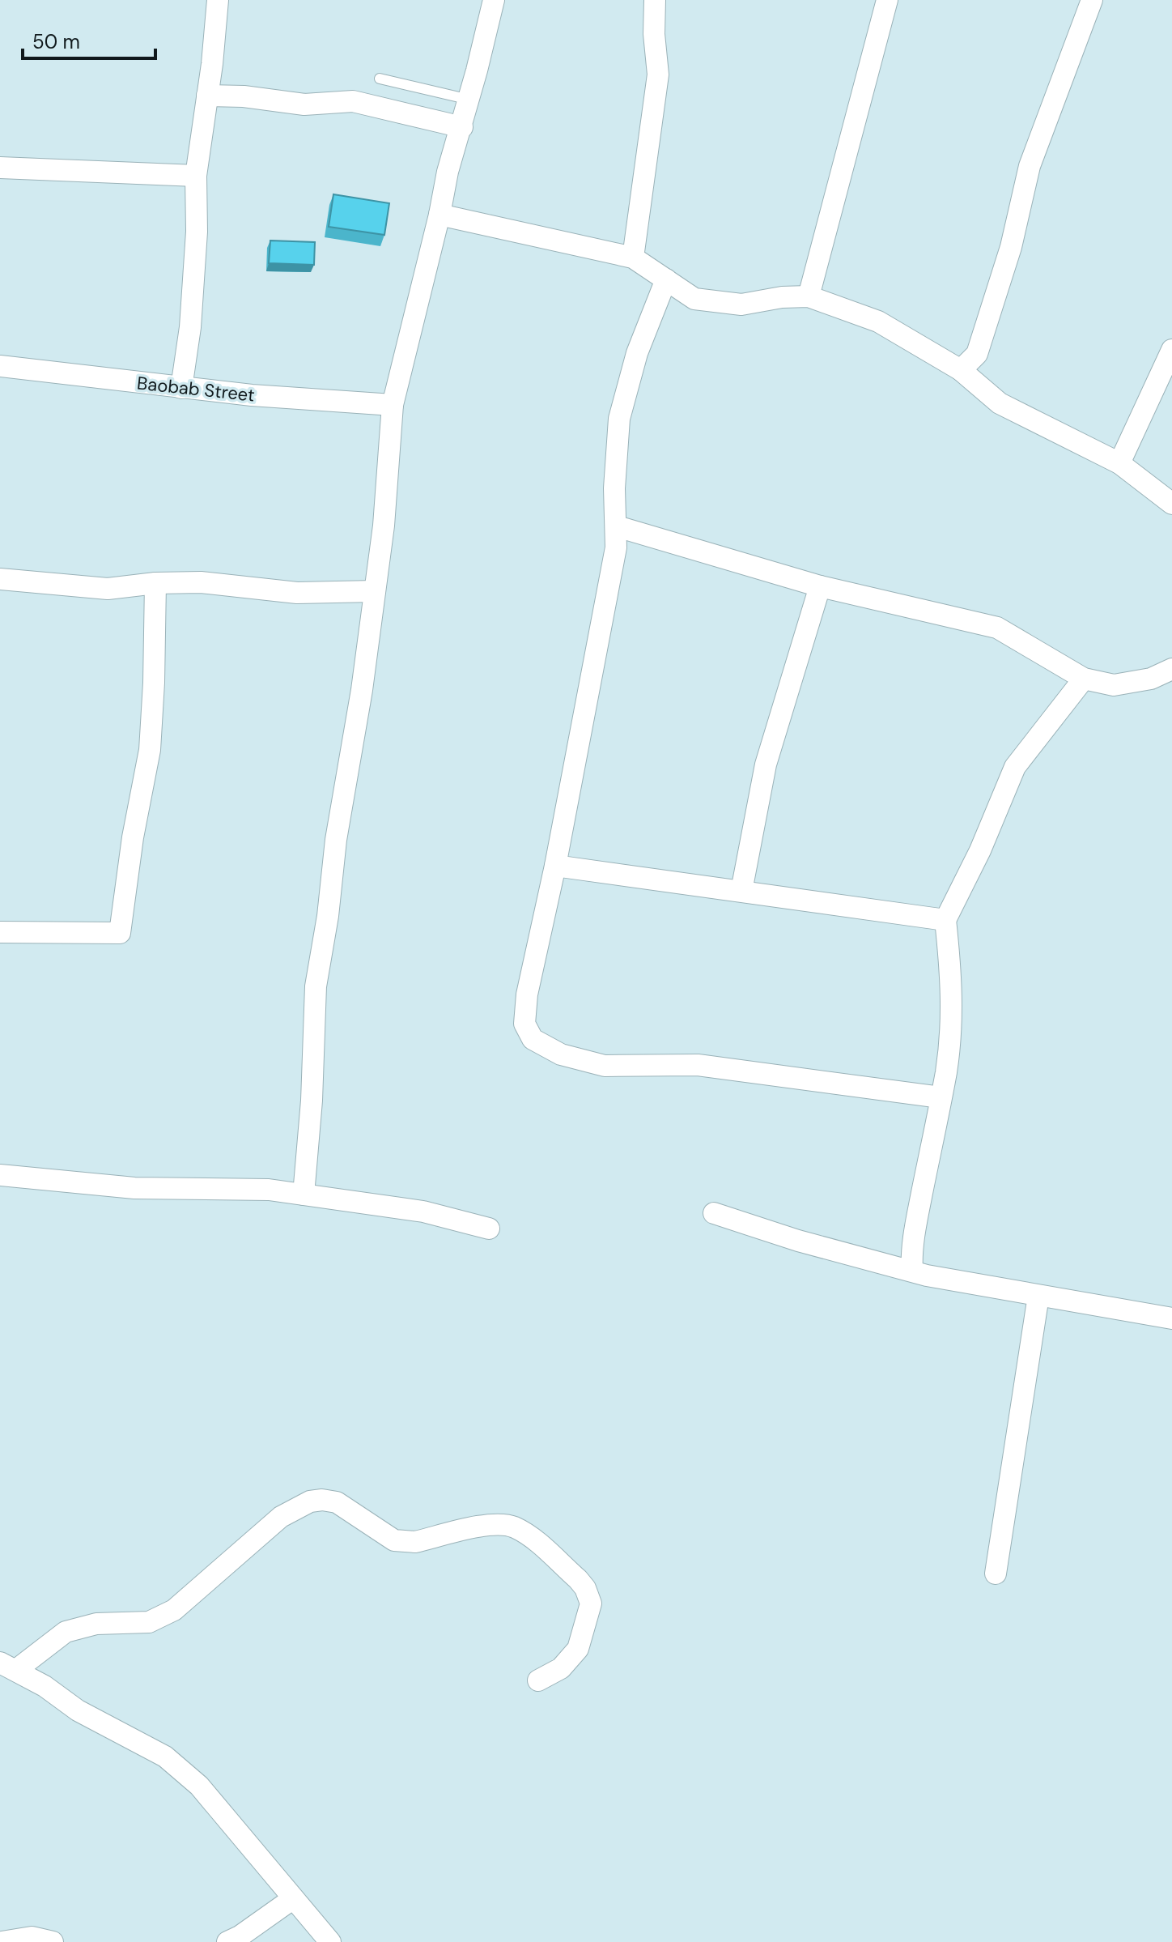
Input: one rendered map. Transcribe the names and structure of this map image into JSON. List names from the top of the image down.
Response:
{
  "streets": {
    "street": ["Baobab Street"]
  },
  "scale_bar": "50 m"
}
